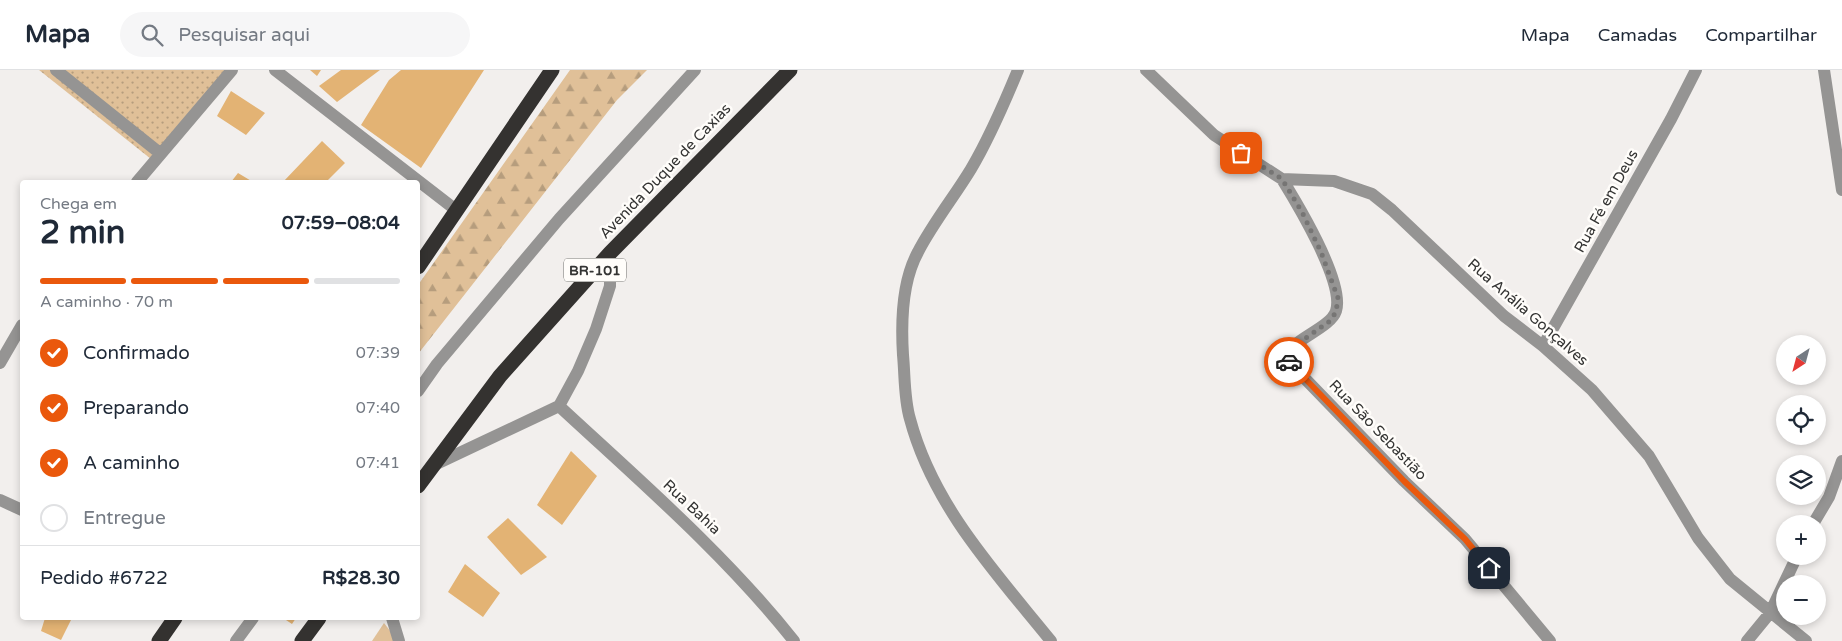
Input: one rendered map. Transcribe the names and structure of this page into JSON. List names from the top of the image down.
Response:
{
  "streets": {
    "highway": ["Avenida Duque de Caxias", "BR-101"],
    "street": [
      "Rua Fé em Deus",
      "Rua Anália Gonçalves",
      "Rua São Sebastião",
      "Rua Bahia"
    ]
  },
  "crossings": [
    ["Rua Fé em Deus", "Rua Anália Gonçalves"],
    ["Rua Anália Gonçalves", "Rua São Sebastião"]
  ],
  "north": "bottom left",
  "page": {
    "header": "Mapa",
    "search": "Pesquisar aqui",
    "nav": ["Mapa", "Camadas", "Compartilhar"],
    "heading": ["2 min", "Chega em", "07:59–08:04"],
    "panel": ["Pedido #6722", "R$28.30"],
    "bar": "A caminho · 70 m",
    "list": [
      ["Confirmado", "07:39"],
      ["Preparando", "07:40"],
      ["A caminho", "07:41"],
      "Entregue"
    ],
    "map_buttons": ["+", "−"]
  }
}
